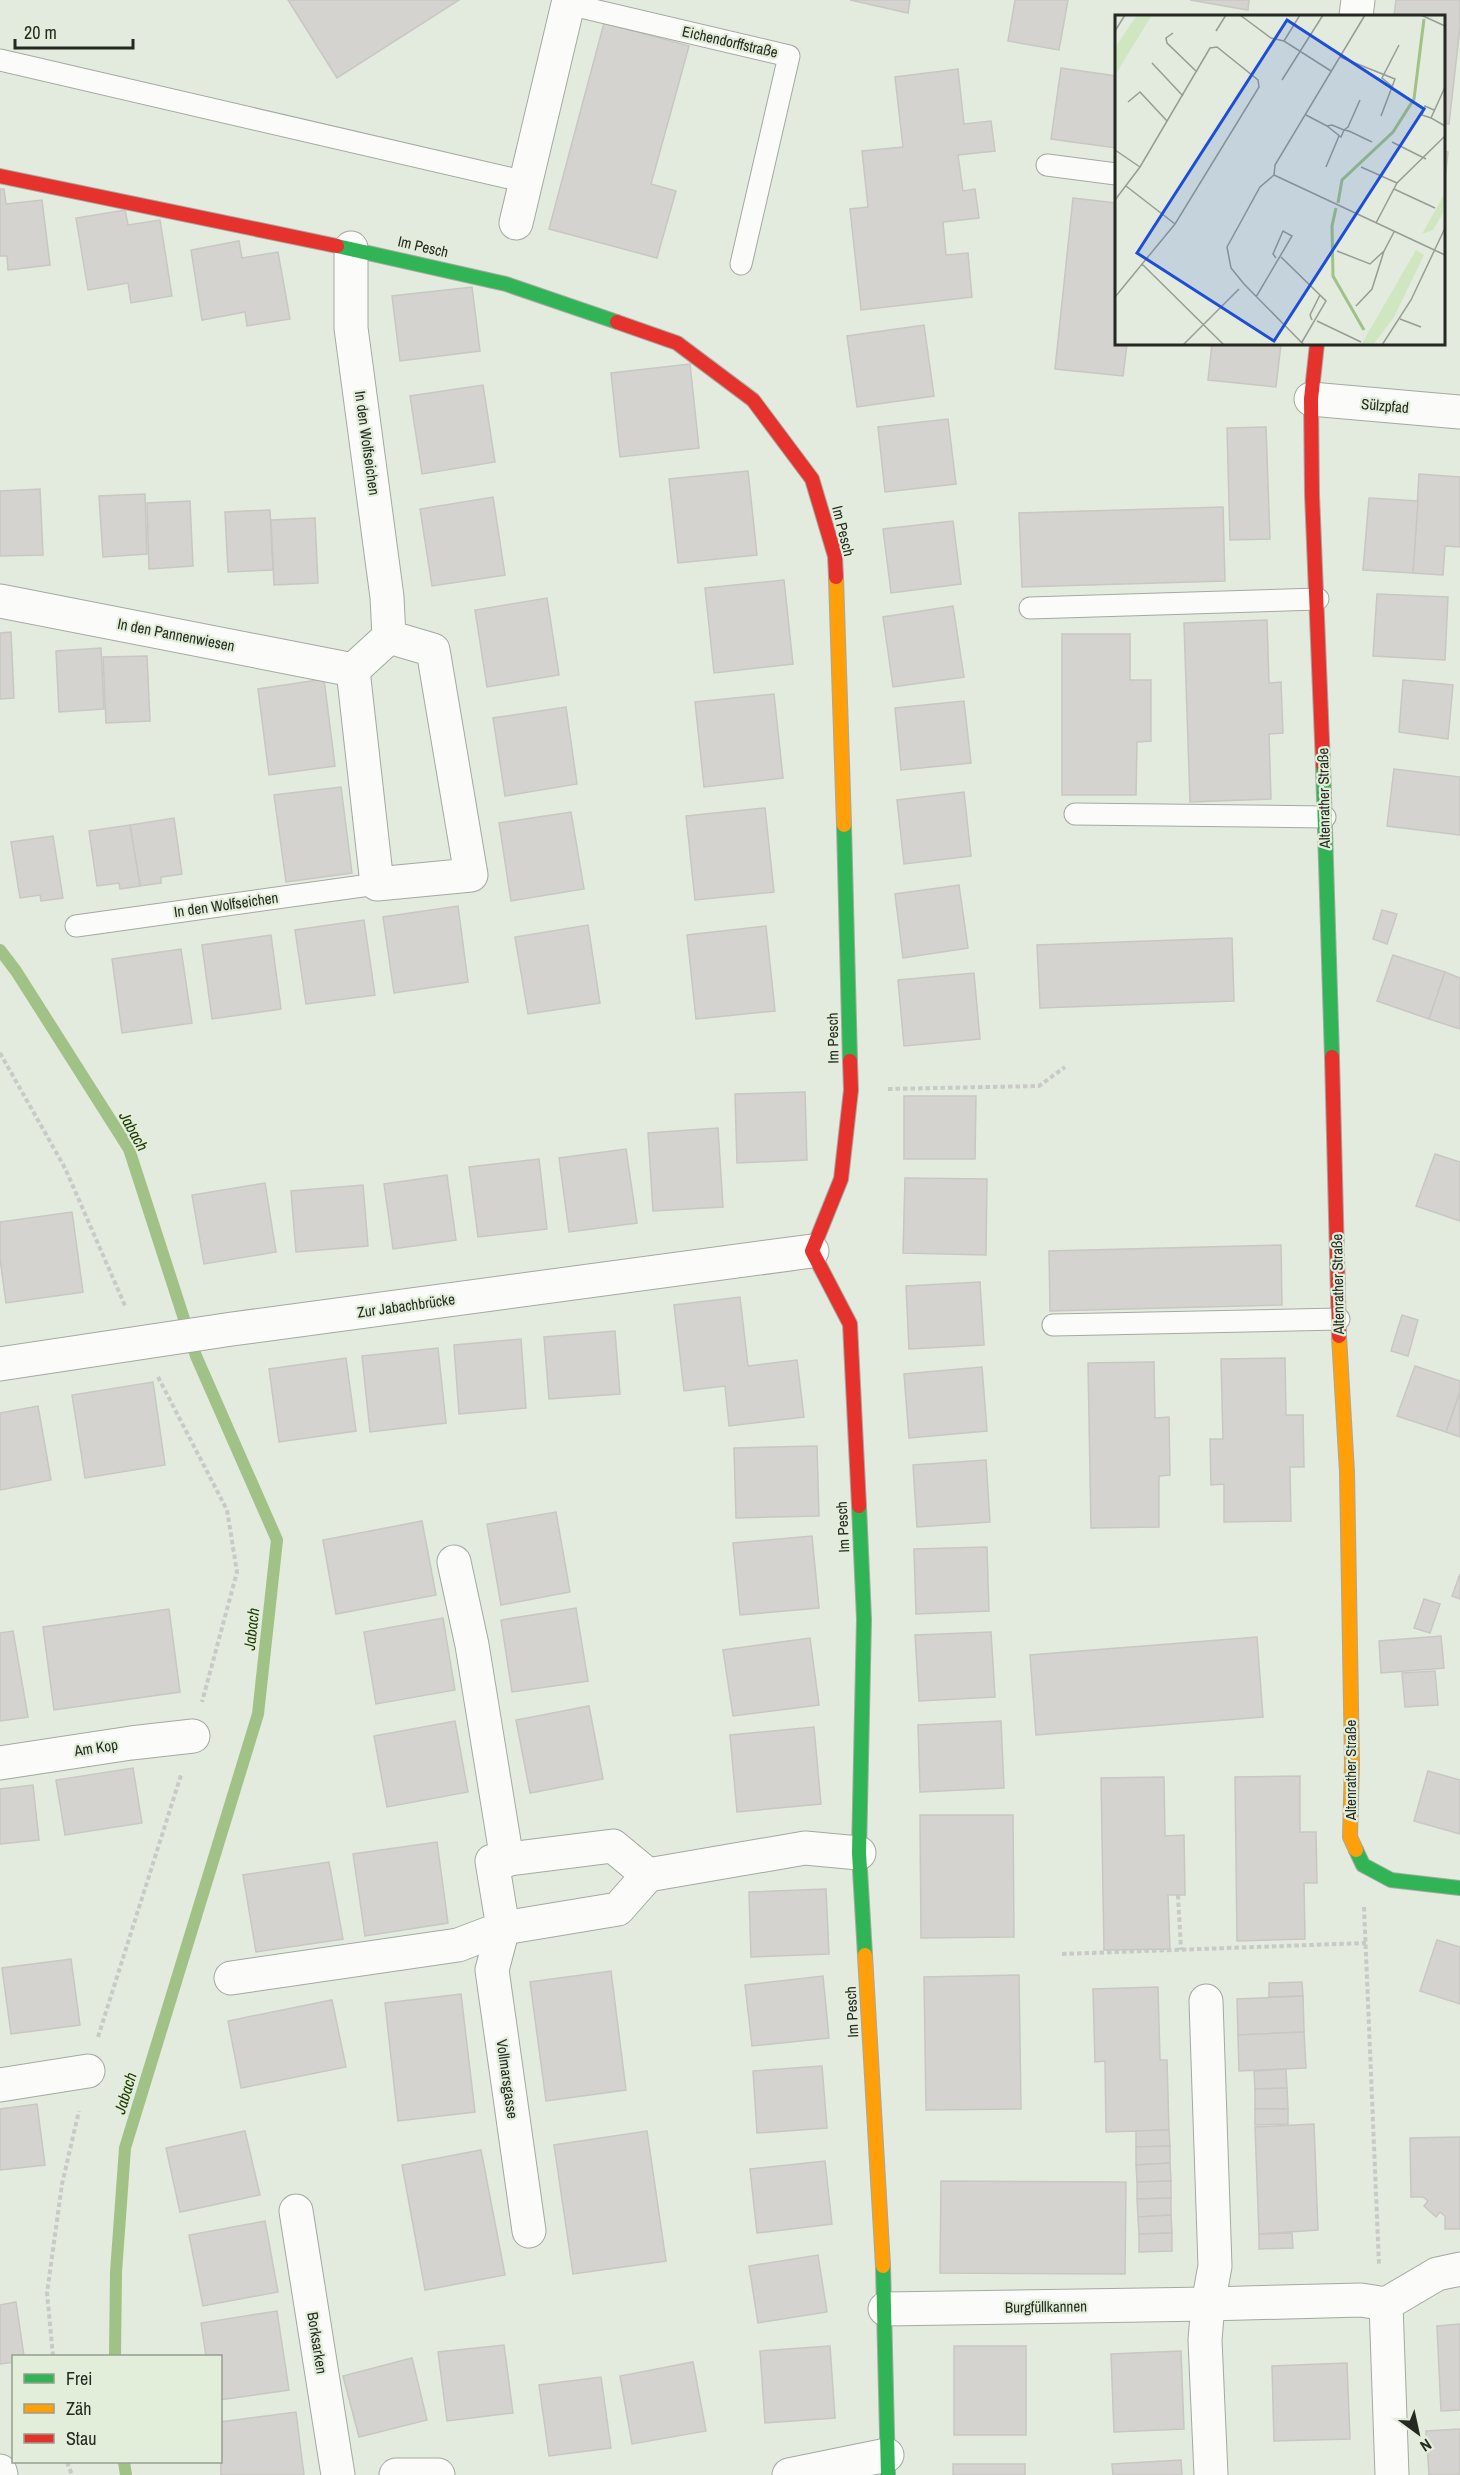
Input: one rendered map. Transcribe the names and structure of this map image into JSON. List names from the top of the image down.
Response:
{
  "streets": {
    "street": [
      "Eichendorffstraße",
      "Im Pesch",
      "Sülzpfad",
      "In den Wolfseichen",
      "In den Pannenwiesen",
      "Altenrather Straße",
      "Zur Jabachbrücke",
      "Am Kop",
      "Vollmarsgasse",
      "Burgfüllkannen",
      "Borksarken"
    ]
  },
  "crossings": [
    ["Im Pesch", "In den Wolfseichen"],
    ["Im Pesch", "Zur Jabachbrücke"],
    ["Im Pesch", "Burgfüllkannen"],
    ["Sülzpfad", "Altenrather Straße"]
  ],
  "water": ["Jabach"],
  "legend": ["Frei", "Zäh", "Stau"],
  "scale_bar": "20 m",
  "north": "bottom right"
}
